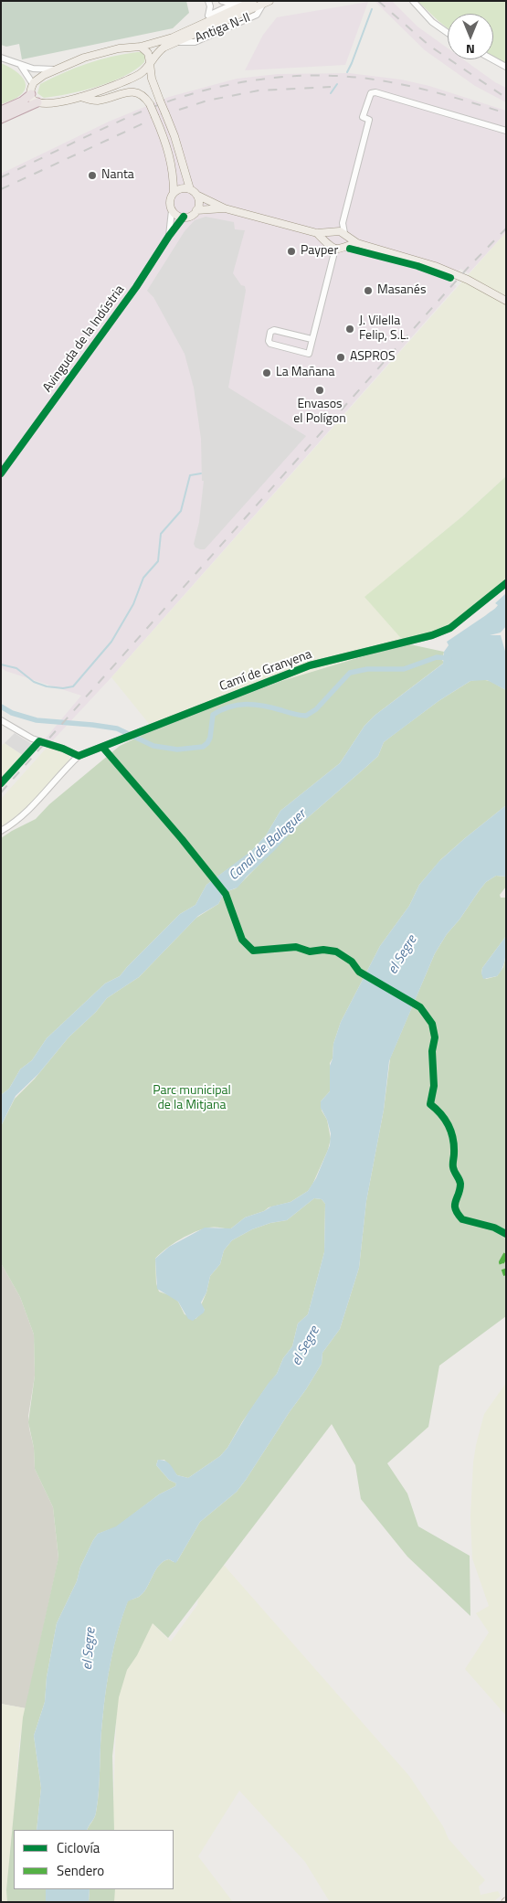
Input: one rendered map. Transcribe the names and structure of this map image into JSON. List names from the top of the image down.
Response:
{
  "streets": {
    "street": ["Antiga N-II", "Avinguda de la Indústria", "Camí de Granyena"]
  },
  "water": ["Canal de Balaguer", "el Segre"],
  "parks": ["Parc municipal de la Mitjana"],
  "places": [
    "Nanta",
    "Payper",
    "Masanés",
    "J. Vilella Felip, S.L.",
    "ASPROS",
    "La Mañana",
    "Envasos el Polígon"
  ],
  "legend": ["Ciclovía", "Sendero"],
  "north": "bottom"
}
